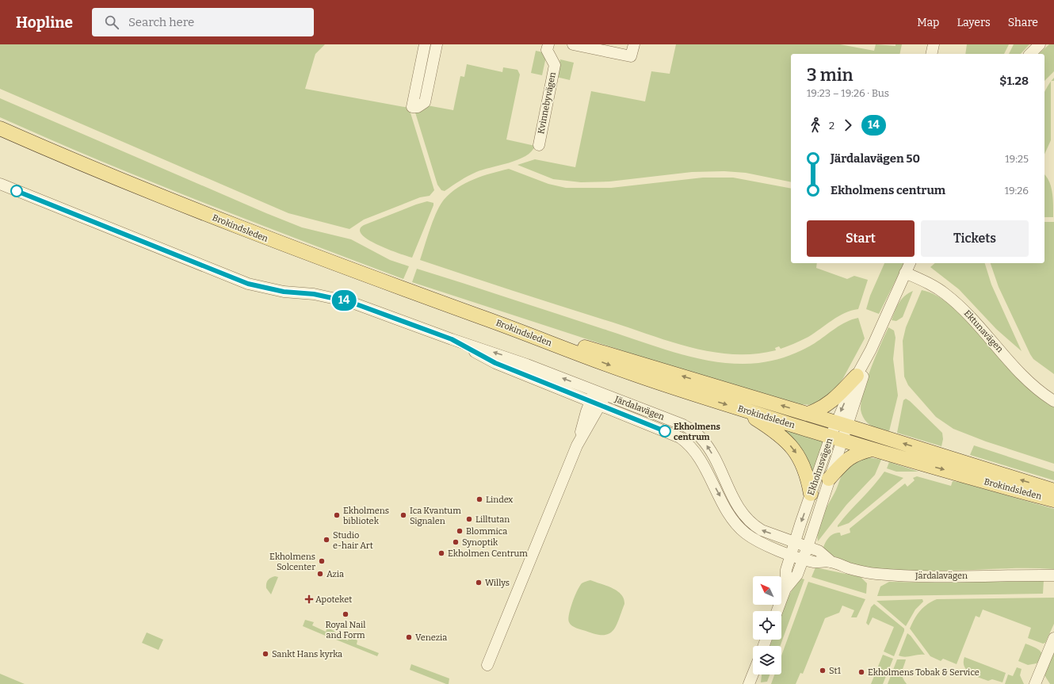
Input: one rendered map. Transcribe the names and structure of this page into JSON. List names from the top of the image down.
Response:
{
  "streets": {
    "main road": ["Brokindsleden"],
    "street": [
      "Kvinnebyvägen",
      "Ektunavägen",
      "Järdalavägen",
      "Ekholmsvägen"
    ]
  },
  "crossings": [
    ["Brokindsleden", "Ekholmsvägen"],
    ["Ektunavägen", "Ekholmsvägen"],
    ["Järdalavägen", "Ekholmsvägen"]
  ],
  "places": {
    "other": [
      "Ekholmens centrum",
      "Lindex",
      "Ekholmens bibliotek",
      "Ica Kvantum Signalen",
      "Lilltutan",
      "Blommica",
      "Studio e-hair Art",
      "Synoptik",
      "Ekholmen Centrum",
      "Ekholmens Solcenter",
      "Azia",
      "Willys",
      "Royal Nail and Form",
      "Venezia",
      "Sankt Hans kyrka",
      "St1",
      "Ekholmens Tobak & Service"
    ],
    "health": ["Apoteket"]
  },
  "lines": ["bus line 14"],
  "north": "top left",
  "page": {
    "header": "Hopline",
    "search": "Search here",
    "nav": ["Map", "Layers", "Share"],
    "on_map": "14",
    "heading": ["3 min", "19:23 – 19:26 · Bus", "$1.28"],
    "legs": ["2", "14"],
    "list": [
      {
        "name": "Järdalavägen 50",
        "value": "19:25"
      },
      {
        "name": "Ekholmens centrum",
        "value": "19:26"
      }
    ],
    "buttons": ["Start", "Tickets"]
  }
}
